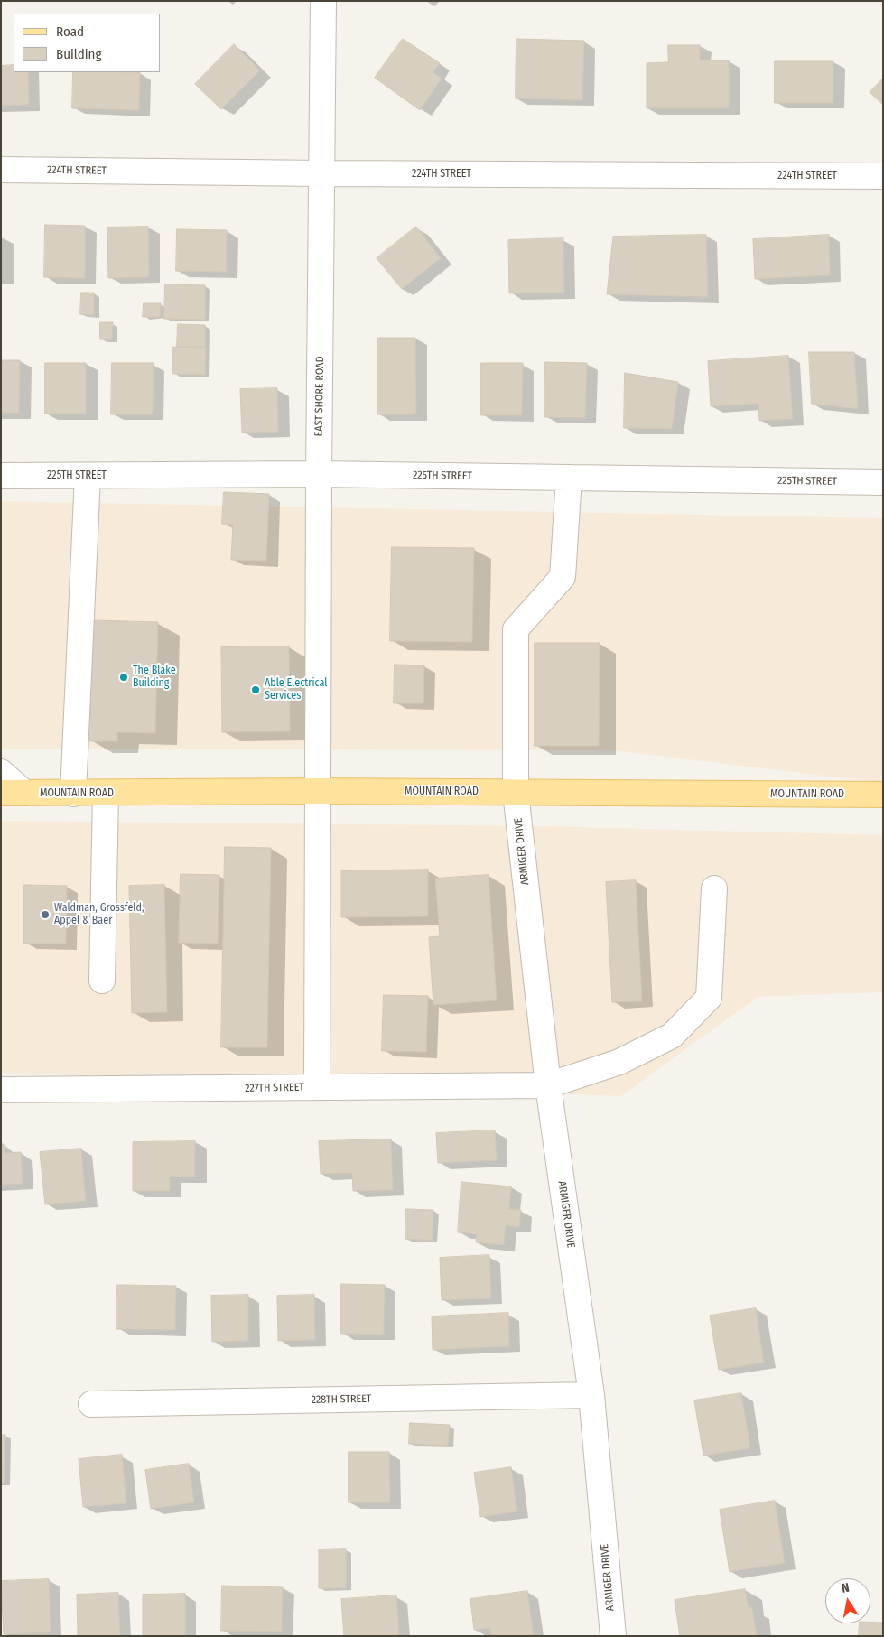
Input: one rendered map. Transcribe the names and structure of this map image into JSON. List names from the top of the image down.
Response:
{
  "streets": {
    "main road": ["MOUNTAIN ROAD"],
    "street": [
      "224TH STREET",
      "EAST SHORE ROAD",
      "225TH STREET",
      "ARMIGER DRIVE",
      "227TH STREET",
      "228TH STREET"
    ]
  },
  "crossings": [
    ["224TH STREET", "EAST SHORE ROAD"],
    ["EAST SHORE ROAD", "225TH STREET"],
    ["EAST SHORE ROAD", "MOUNTAIN ROAD"],
    ["EAST SHORE ROAD", "227TH STREET"],
    ["225TH STREET", "ARMIGER DRIVE"],
    ["MOUNTAIN ROAD", "ARMIGER DRIVE"],
    ["ARMIGER DRIVE", "227TH STREET"],
    ["ARMIGER DRIVE", "228TH STREET"]
  ],
  "places": ["The Blake Building", "Able Electrical Services", "Waldman, Grossfeld, Appel & Baer"],
  "legend": ["Road", "Building"],
  "north": "top"
}
